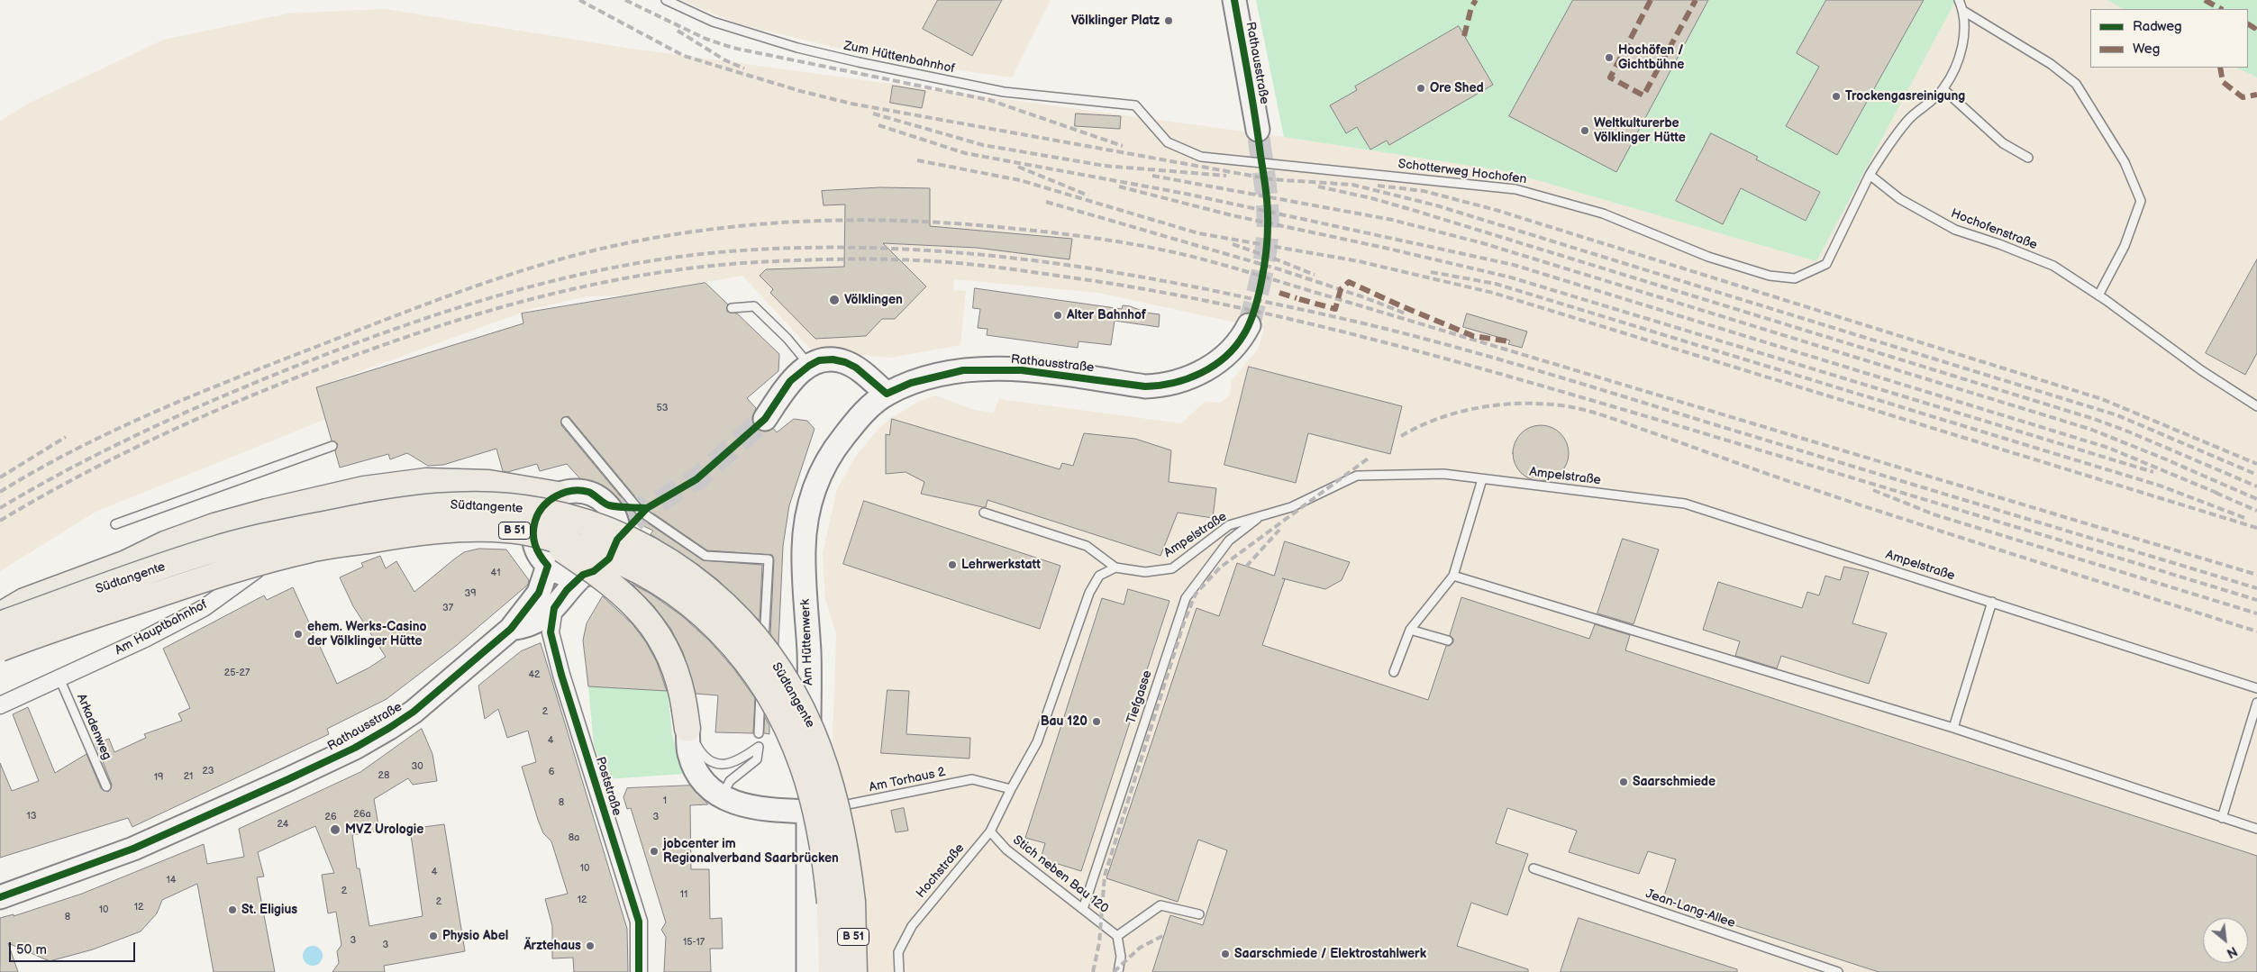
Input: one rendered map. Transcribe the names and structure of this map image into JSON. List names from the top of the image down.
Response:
{
  "streets": {
    "main road": [
      "Rathausstraße",
      "Südtangente",
      "B 51",
      "Am Hüttenwerk"
    ],
    "street": ["Am Hauptbahnhof", "Poststraße"],
    "lane": [
      "Zum Hüttenbahnhof",
      "Schotterweg Hochofen",
      "Hochofenstraße",
      "Ampelstraße",
      "Tiefgasse",
      "Arkadenweg",
      "Am Torhaus 2",
      "Hochstraße",
      "Stich neben Bau 120",
      "Jean-Lang-Allee"
    ]
  },
  "crossings": [
    ["Zum Hüttenbahnhof", "Schotterweg Hochofen"],
    ["Rathausstraße", "Südtangente"],
    ["Rathausstraße", "Am Hauptbahnhof"],
    ["Rathausstraße", "Am Hüttenwerk"],
    ["Rathausstraße", "Poststraße"],
    ["Schotterweg Hochofen", "Hochofenstraße"],
    ["Ampelstraße", "Tiefgasse"],
    ["Südtangente", "Am Hauptbahnhof"],
    ["Am Hauptbahnhof", "Arkadenweg"],
    ["Am Hüttenwerk", "Am Torhaus 2"],
    ["Tiefgasse", "Stich neben Bau 120"],
    ["Am Torhaus 2", "Hochstraße"],
    ["Hochstraße", "Stich neben Bau 120"]
  ],
  "places": [
    "Völklinger Platz",
    "Hochöfen / Gichtbühne",
    "Ore Shed",
    "Trockengasreinigung",
    "Weltkulturerbe Völklinger Hütte",
    "Völklingen",
    "Alter Bahnhof",
    "Lehrwerkstatt",
    "ehem. Werks-Casino der Völklinger Hütte",
    "Bau 120",
    "Saarschmiede",
    "MVZ Urologie",
    "jobcenter im Regionalverband Saarbrücken",
    "St. Eligius",
    "Physio Abel",
    "Ärztehaus",
    "Saarschmiede / Elektrostahlwerk"
  ],
  "house_numbers": [
    "53",
    "41",
    "39",
    "37",
    "25-27",
    "42",
    "2",
    "4",
    "30",
    "23",
    "6",
    "28",
    "21",
    "19",
    "1",
    "8",
    "26a",
    "13",
    "26",
    "3",
    "24",
    "8a",
    "10",
    "4",
    "14",
    "2",
    "11",
    "12",
    "2",
    "12",
    "10",
    "8",
    "3",
    "15-17",
    "3"
  ],
  "legend": ["Radweg", "Weg"],
  "scale_bar": "50 m",
  "north": "bottom right"
}
